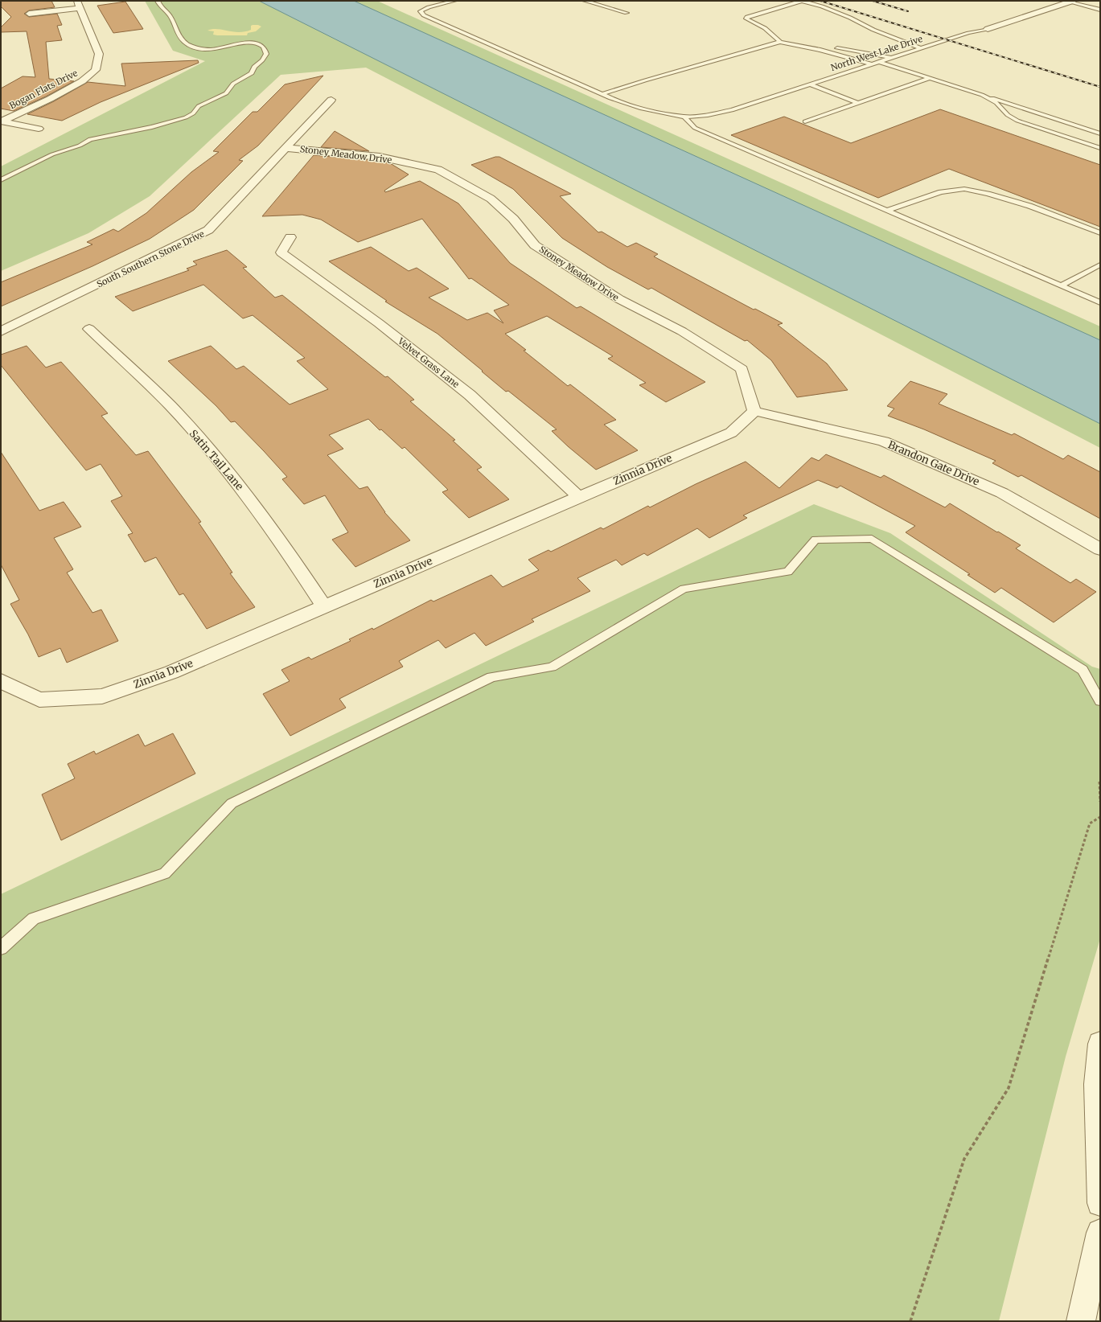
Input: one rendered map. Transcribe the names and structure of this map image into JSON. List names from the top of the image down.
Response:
{
  "streets": {
    "street": [
      "North West Lake Drive",
      "Bogan Flats Drive",
      "Stoney Meadow Drive",
      "South Southern Stone Drive",
      "Velvet Grass Lane",
      "Satin Tail Lane",
      "Brandon Gate Drive",
      "Zinnia Drive"
    ]
  },
  "crossings": [
    ["Stoney Meadow Drive", "South Southern Stone Drive"],
    ["Stoney Meadow Drive", "Brandon Gate Drive"],
    ["Stoney Meadow Drive", "Zinnia Drive"],
    ["Velvet Grass Lane", "Zinnia Drive"],
    ["Satin Tail Lane", "Zinnia Drive"],
    ["Brandon Gate Drive", "Zinnia Drive"]
  ]
}
